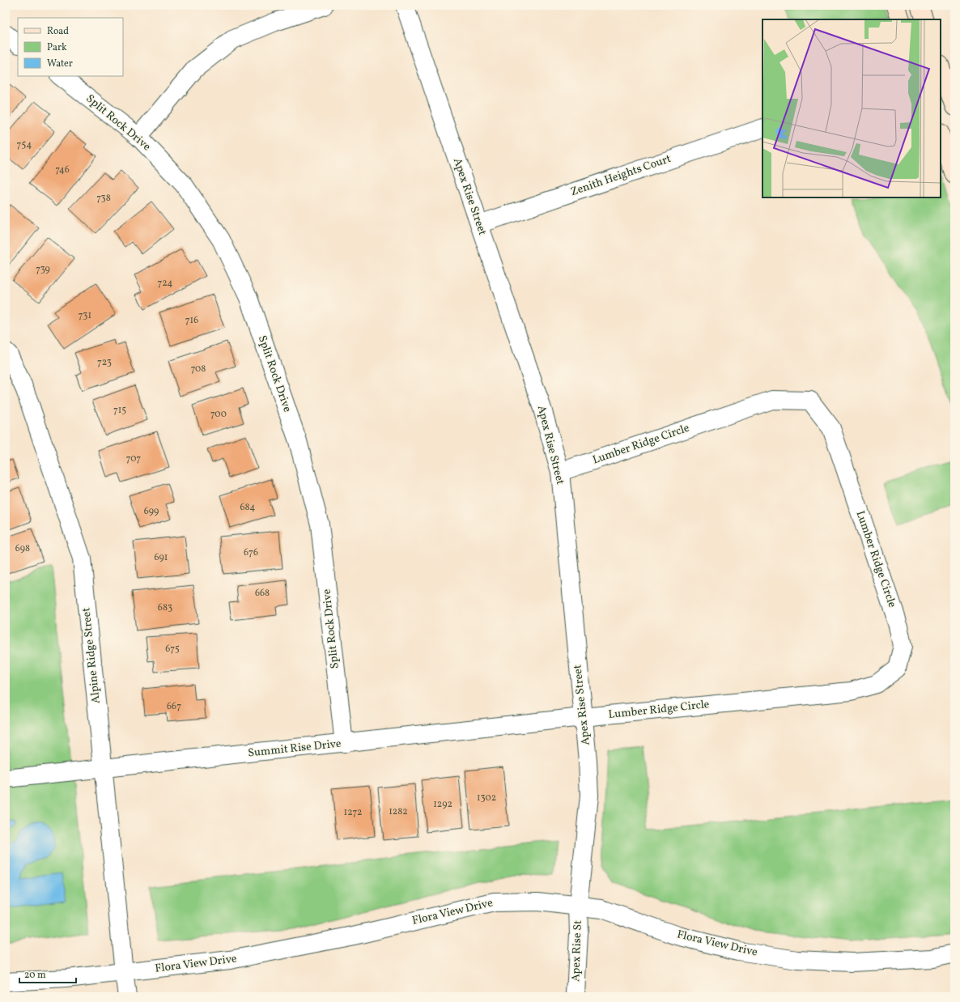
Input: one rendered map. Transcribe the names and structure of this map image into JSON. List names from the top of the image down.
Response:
{
  "streets": {
    "street": [
      "Split Rock Drive",
      "Zenith Heights Court",
      "Apex Rise Street",
      "Lumber Ridge Circle",
      "Alpine Ridge Street",
      "Summit Rise Drive",
      "Flora View Drive",
      "Apex Rise St"
    ]
  },
  "crossings": [
    ["Split Rock Drive", "Summit Rise Drive"],
    ["Zenith Heights Court", "Apex Rise Street"],
    ["Apex Rise Street", "Lumber Ridge Circle"],
    ["Apex Rise Street", "Summit Rise Drive"],
    ["Apex Rise Street", "Flora View Drive"],
    ["Apex Rise Street", "Apex Rise St"],
    ["Lumber Ridge Circle", "Summit Rise Drive"],
    ["Alpine Ridge Street", "Summit Rise Drive"],
    ["Alpine Ridge Street", "Flora View Drive"],
    ["Flora View Drive", "Apex Rise St"]
  ],
  "house_numbers": [
    "754",
    "746",
    "738",
    "739",
    "724",
    "731",
    "716",
    "723",
    "708",
    "715",
    "700",
    "707",
    "684",
    "699",
    "698",
    "676",
    "691",
    "668",
    "683",
    "675",
    "667",
    "1302",
    "1292",
    "1282",
    "1272"
  ],
  "legend": ["Road", "Park", "Water"],
  "scale_bar": "20 m"
}
